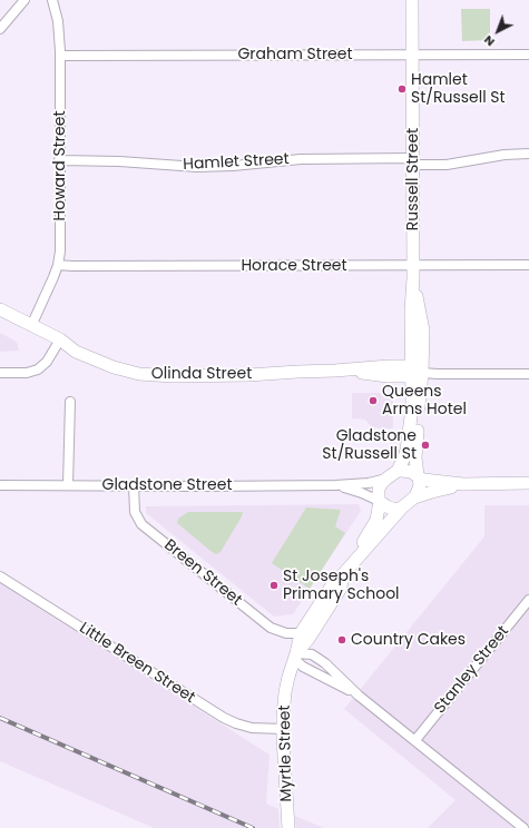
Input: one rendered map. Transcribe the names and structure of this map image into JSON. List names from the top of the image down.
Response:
{
  "streets": {
    "main road": ["Russell Street", "Olinda Street", "Myrtle Street"],
    "street": [
      "Graham Street",
      "Hamlet Street",
      "Howard Street",
      "Horace Street",
      "Gladstone Street",
      "Breen Street",
      "Little Breen Street",
      "Stanley Street"
    ]
  },
  "crossings": [
    ["Graham Street", "Howard Street"],
    ["Graham Street", "Russell Street"],
    ["Hamlet Street", "Howard Street"],
    ["Hamlet Street", "Russell Street"],
    ["Howard Street", "Horace Street"],
    ["Howard Street", "Olinda Street"],
    ["Russell Street", "Horace Street"],
    ["Russell Street", "Olinda Street"],
    ["Russell Street", "Gladstone Street"],
    ["Russell Street", "Myrtle Street"],
    ["Gladstone Street", "Breen Street"],
    ["Gladstone Street", "Myrtle Street"],
    ["Breen Street", "Myrtle Street"],
    ["Little Breen Street", "Myrtle Street"]
  ],
  "places": [
    "Hamlet St/Russell St",
    "Queens Arms Hotel",
    "Gladstone St/Russell St",
    "St Joseph's Primary School",
    "Country Cakes"
  ],
  "north": "bottom left"
}
